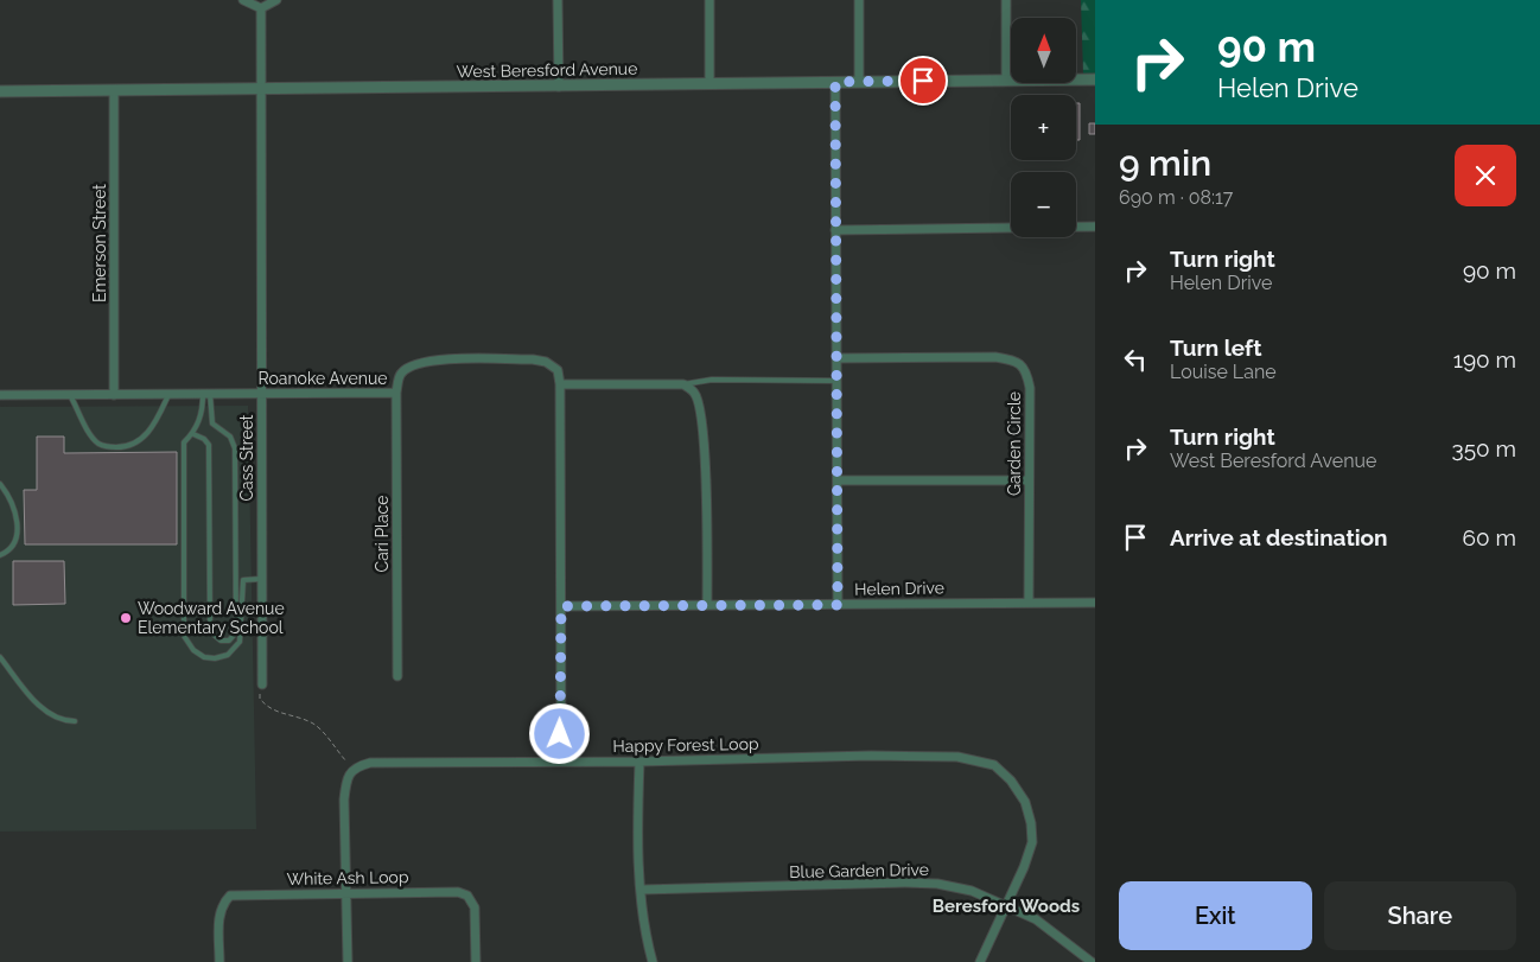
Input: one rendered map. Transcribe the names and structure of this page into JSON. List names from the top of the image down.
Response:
{
  "streets": {
    "street": [
      "West Beresford Avenue",
      "Emerson Street",
      "Roanoke Avenue",
      "Garden Circle",
      "Cass Street",
      "Cari Place",
      "Helen Drive",
      "Happy Forest Loop",
      "Blue Garden Drive",
      "White Ash Loop"
    ]
  },
  "crossings": [
    ["West Beresford Avenue", "Emerson Street"],
    ["West Beresford Avenue", "Cass Street"],
    ["Emerson Street", "Roanoke Avenue"],
    ["Roanoke Avenue", "Cass Street"],
    ["Roanoke Avenue", "Cari Place"],
    ["Garden Circle", "Helen Drive"],
    ["Happy Forest Loop", "Blue Garden Drive"],
    ["Happy Forest Loop", "White Ash Loop"]
  ],
  "districts": ["Beresford Woods"],
  "places": ["Woodward Avenue Elementary School"],
  "north": "top",
  "page": {
    "turn": ["90 m", "Helen Drive"],
    "map_buttons": ["+", "−"],
    "heading": ["9 min", "690 m · 08:17"],
    "list": [
      {
        "name": "Turn right",
        "note": "Helen Drive",
        "value": "90 m"
      },
      {
        "name": "Turn left",
        "note": "Louise Lane",
        "value": "190 m"
      },
      {
        "name": "Turn right",
        "note": "West Beresford Avenue",
        "value": "350 m"
      },
      {
        "name": "Arrive at destination",
        "value": "60 m"
      }
    ],
    "buttons": ["Exit", "Share"]
  }
}
